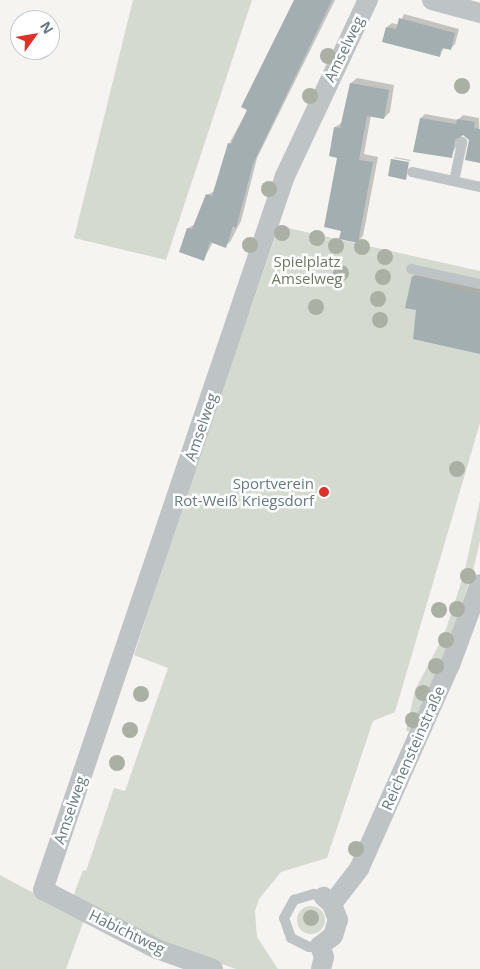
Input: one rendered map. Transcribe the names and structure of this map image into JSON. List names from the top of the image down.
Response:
{
  "streets": {
    "street": ["Amselweg", "Reichensteinstraße", "Habichtweg"]
  },
  "crossings": [
    ["Amselweg", "Habichtweg"]
  ],
  "parks": ["Spielplatz Amselweg"],
  "places": ["Sportverein Rot-Weiß Kriegsdorf"],
  "north": "top right"
}
